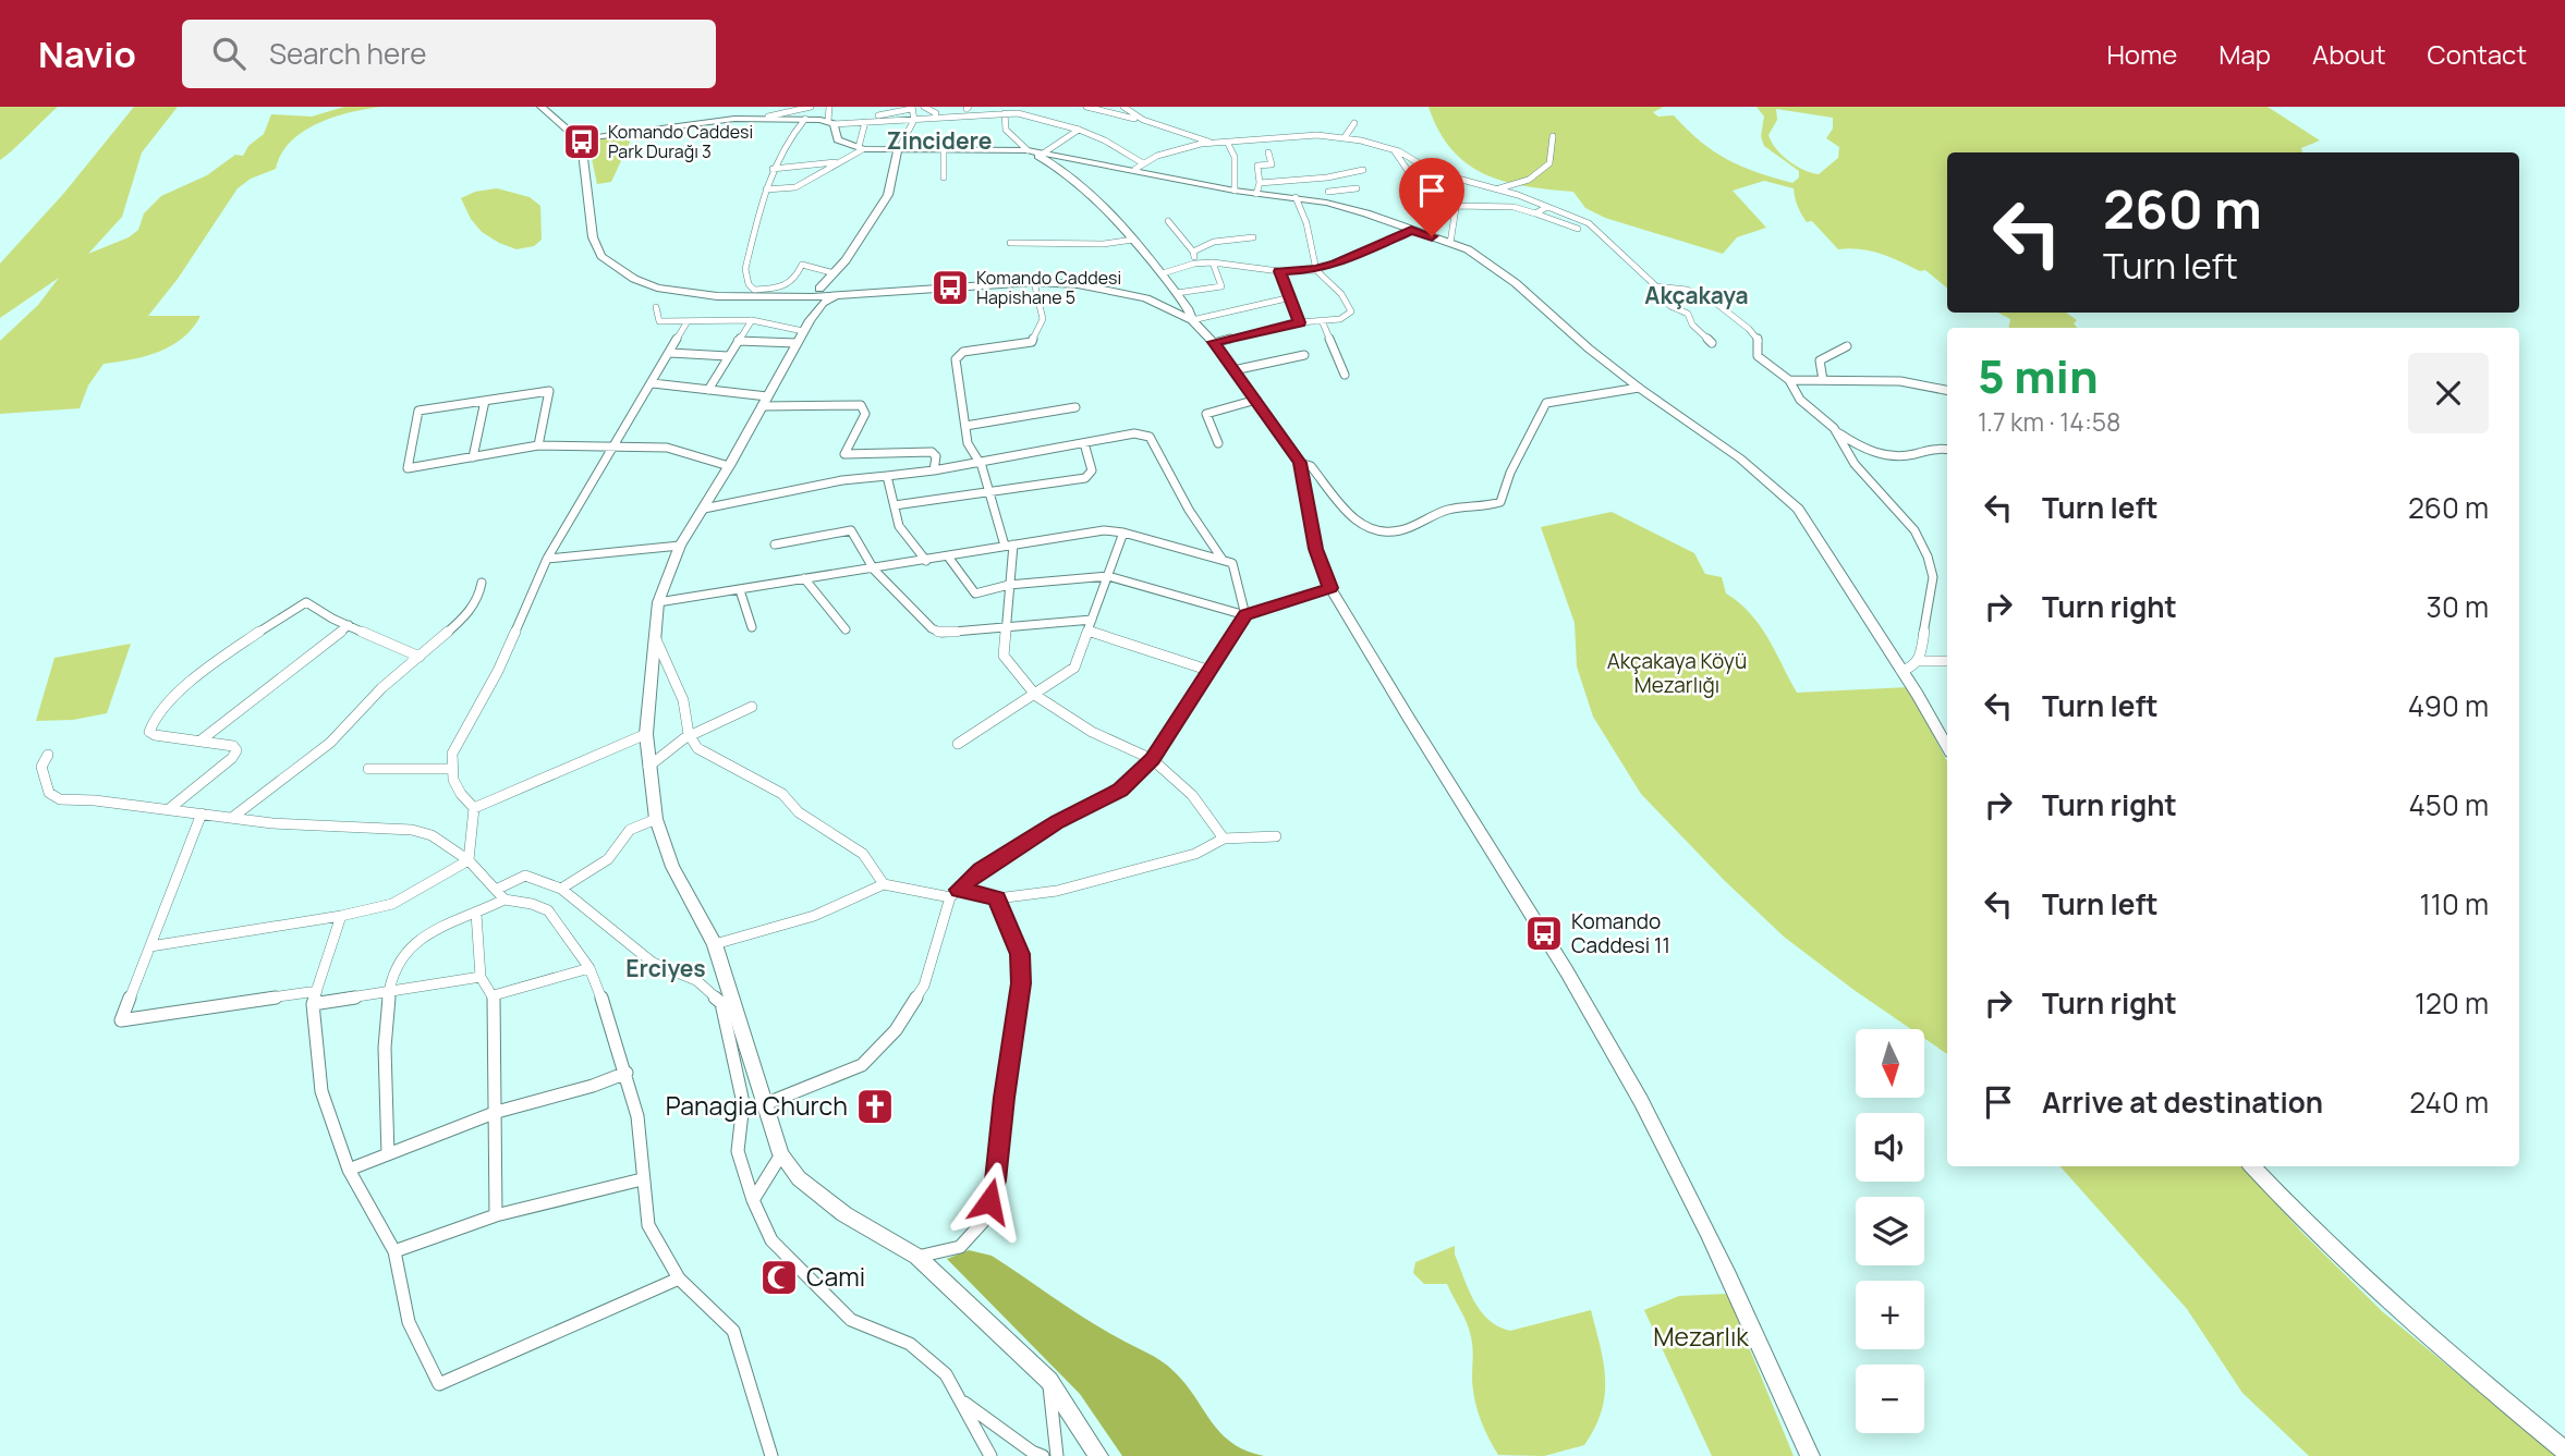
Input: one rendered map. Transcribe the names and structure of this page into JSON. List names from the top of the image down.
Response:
{
  "districts": ["Zincidere", "Akçakaya", "Erciyes"],
  "parks": ["Akçakaya Köyü Mezarlığı", "Mezarlık"],
  "places": {
    "bus stop": ["Komando Caddesi Park Durağı 3", "Komando Caddesi Hapishane 5", "Komando Caddesi 11"],
    "church": ["Panagia Church"],
    "mosque": ["Cami"]
  },
  "north": "bottom",
  "page": {
    "header": "Navio",
    "search": "Search here",
    "nav": [
      "Home",
      "Map",
      "About",
      "Contact"
    ],
    "turn": ["260 m", "Turn left"],
    "heading": ["5 min", "1.7 km · 14:58"],
    "list": [
      {
        "name": "Turn left",
        "value": "260 m"
      },
      {
        "name": "Turn right",
        "value": "30 m"
      },
      {
        "name": "Turn left",
        "value": "490 m"
      },
      {
        "name": "Turn right",
        "value": "450 m"
      },
      {
        "name": "Turn left",
        "value": "110 m"
      },
      {
        "name": "Turn right",
        "value": "120 m"
      },
      {
        "name": "Arrive at destination",
        "value": "240 m"
      }
    ],
    "map_buttons": ["+", "−"]
  }
}
